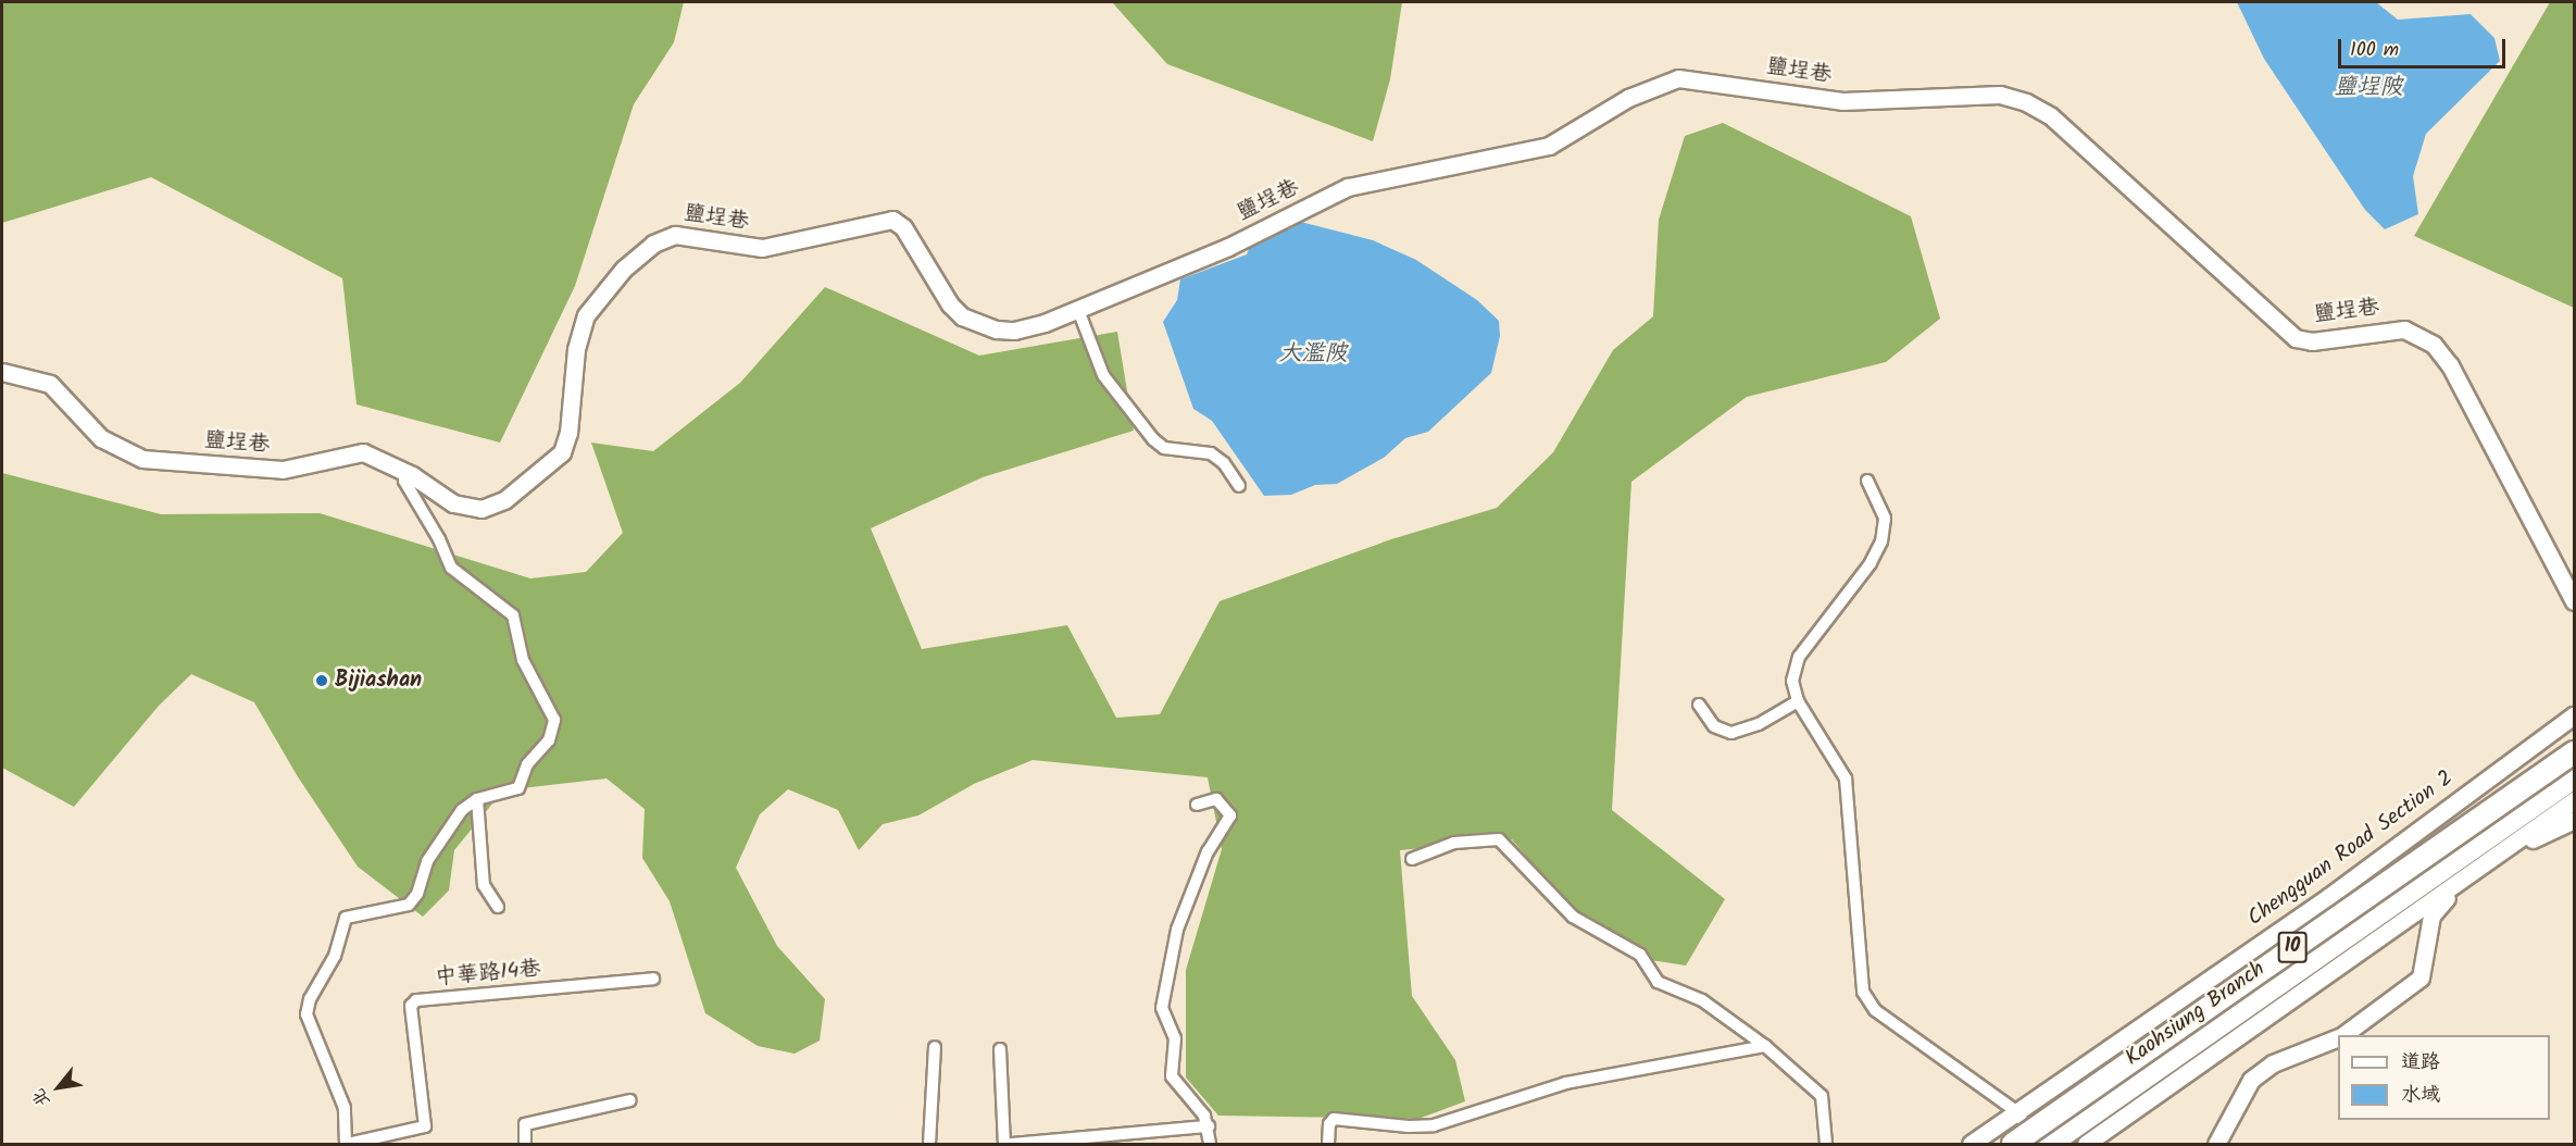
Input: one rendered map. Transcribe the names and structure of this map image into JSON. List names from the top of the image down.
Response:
{
  "streets": {
    "highway": ["10", "Kaohsiung Branch"],
    "street": ["鹽埕巷", "Chengguan Road Section 2", "中華路14巷"]
  },
  "crossings": [
    ["鹽埕巷", "中華路14巷"]
  ],
  "water": ["鹽埕陂", "大濫陂"],
  "places": ["Bijiashan"],
  "legend": ["道路", "水域"],
  "scale_bar": "100 m",
  "north": "bottom left"
}
